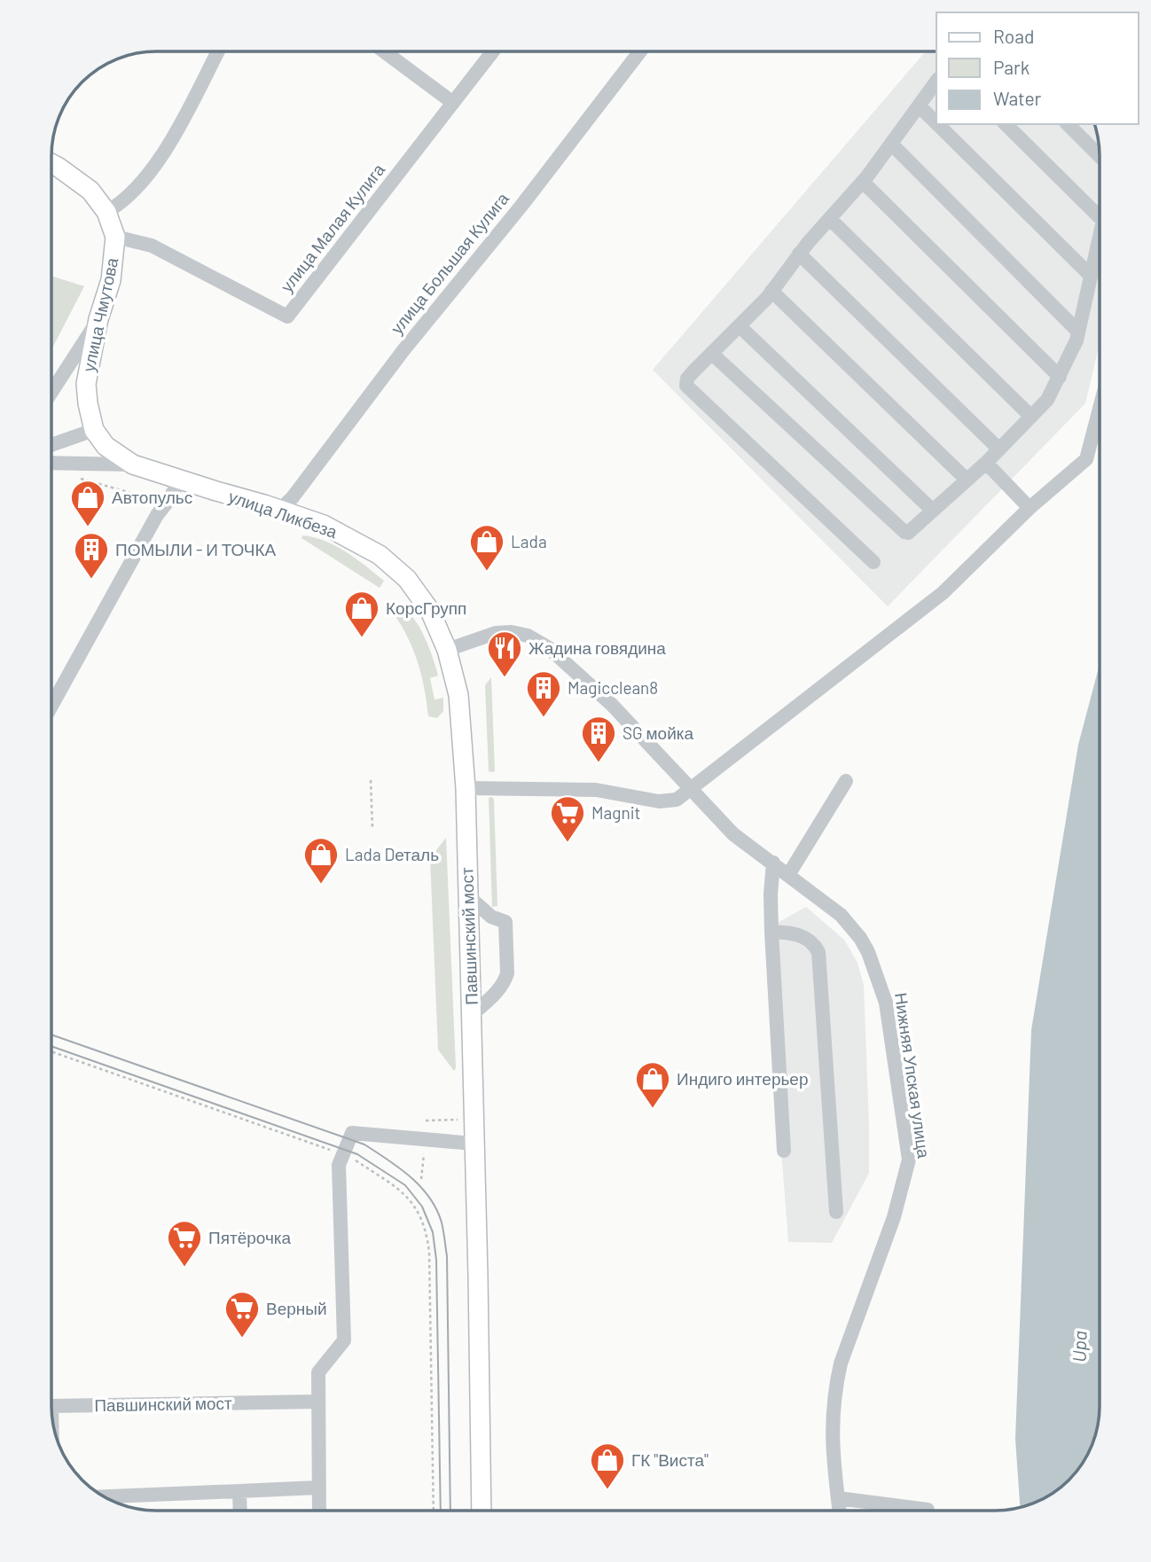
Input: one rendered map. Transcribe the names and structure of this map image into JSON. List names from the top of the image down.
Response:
{
  "streets": {
    "main road": ["улица Чмутова", "улица Ликбеза", "Павшинский мост"],
    "street": ["улица Малая Кулига", "улица Большая Кулига", "Нижняя Упская улица"]
  },
  "crossings": [
    ["улица Малая Кулига", "улица Чмутова"],
    ["улица Большая Кулига", "улица Ликбеза"],
    ["улица Чмутова", "улица Ликбеза"],
    ["улица Ликбеза", "Павшинский мост"],
    ["улица Ликбеза", "Нижняя Упская улица"]
  ],
  "water": ["Upa"],
  "places": {
    "shop": [
      "Автопульс",
      "Lada",
      "КорсГрупп",
      "Lada Dеталь",
      "Индиго интерьер",
      "ГК \"Виста\""
    ],
    "building": ["ПОМЫЛИ - И ТОЧКА", "Magicclean8", "SG мойка"],
    "restaurant": ["Жадина говядина"],
    "supermarket": ["Magnit", "Пятёрочка", "Верный"]
  },
  "legend": ["Road", "Park", "Water"]
}
